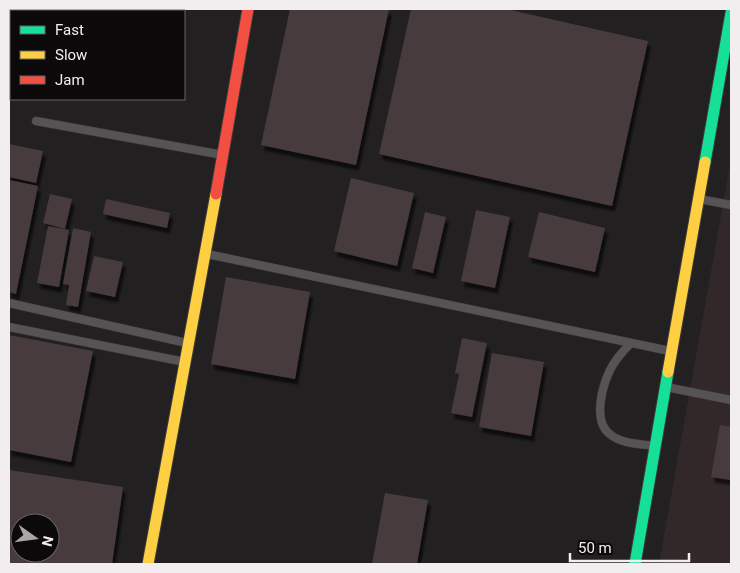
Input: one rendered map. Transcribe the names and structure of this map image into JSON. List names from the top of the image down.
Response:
{
  "legend": ["Fast", "Slow", "Jam"],
  "scale_bar": "50 m",
  "north": "right"
}
